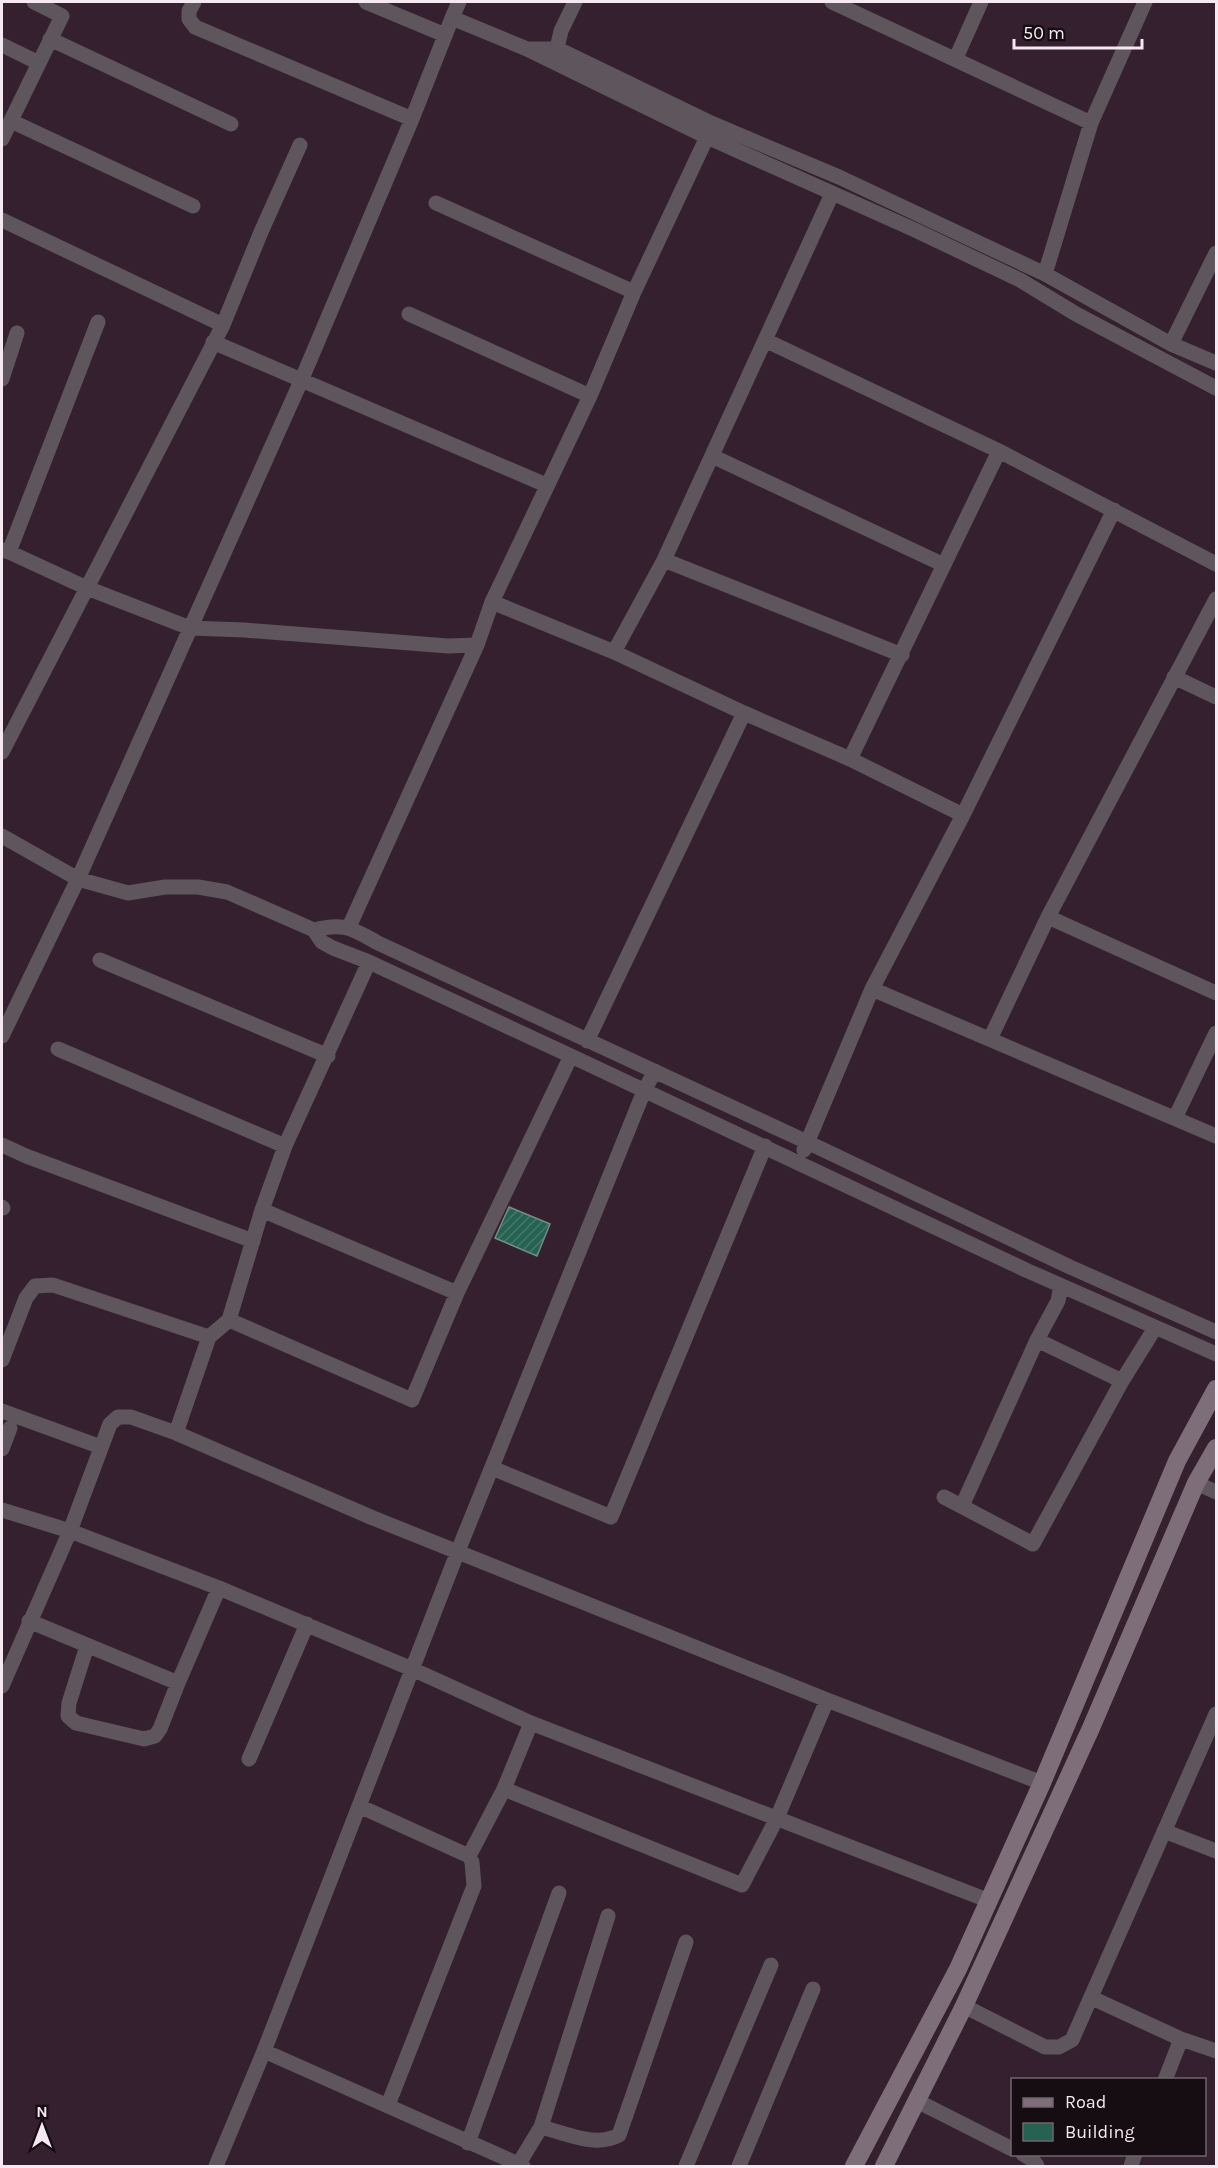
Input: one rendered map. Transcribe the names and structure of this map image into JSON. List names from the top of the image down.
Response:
{
  "legend": ["Road", "Building"],
  "scale_bar": "50 m",
  "north": "top"
}
